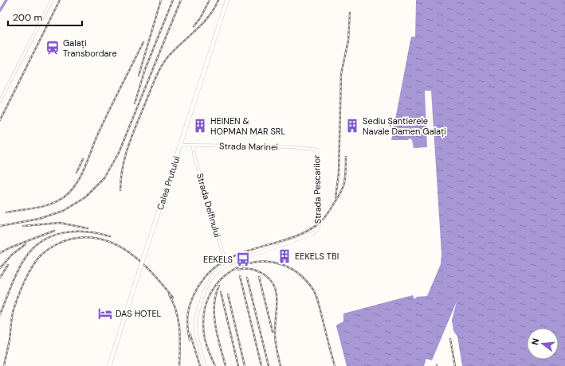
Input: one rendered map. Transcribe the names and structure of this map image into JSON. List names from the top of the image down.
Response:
{
  "streets": {
    "highway": ["Calea Prutului"],
    "street": ["Strada Marinei", "Strada Pescarilor", "Strada Delfinului"]
  },
  "crossings": [
    ["Strada Marinei", "Calea Prutului"],
    ["Strada Marinei", "Strada Pescarilor"],
    ["Strada Marinei", "Strada Delfinului"],
    ["Strada Pescarilor", "Strada Delfinului"]
  ],
  "places": {
    "station": ["Galați Transbordare"],
    "building": ["HEINEN & HOPMAN MAR SRL", "Sediu Șantierele Navale Damen Galați", "EEKELS TBI"],
    "bus stop": ["EEKELS"],
    "hotel": ["DAS HOTEL"]
  },
  "scale_bar": "200 m",
  "north": "left"
}
